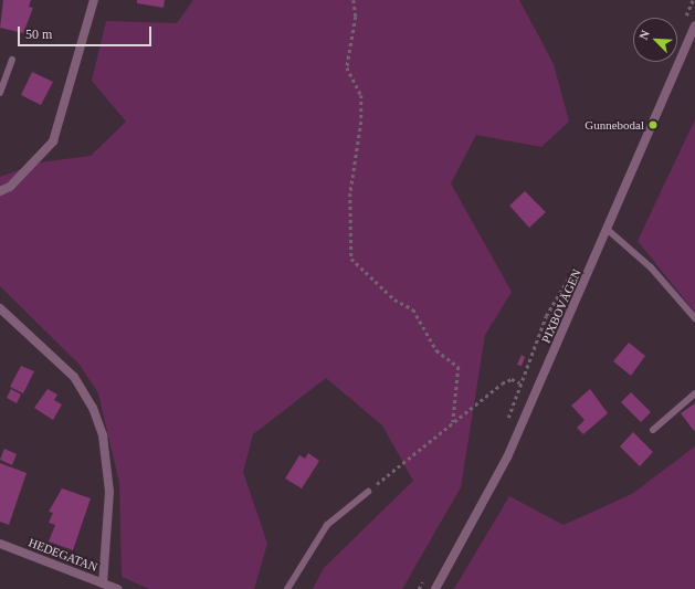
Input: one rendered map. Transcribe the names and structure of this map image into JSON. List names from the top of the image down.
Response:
{
  "streets": {
    "street": ["PIXBOVÄGEN", "HEDEGATAN"]
  },
  "places": ["Gunnebodal"],
  "scale_bar": "50 m",
  "north": "top left"
}
